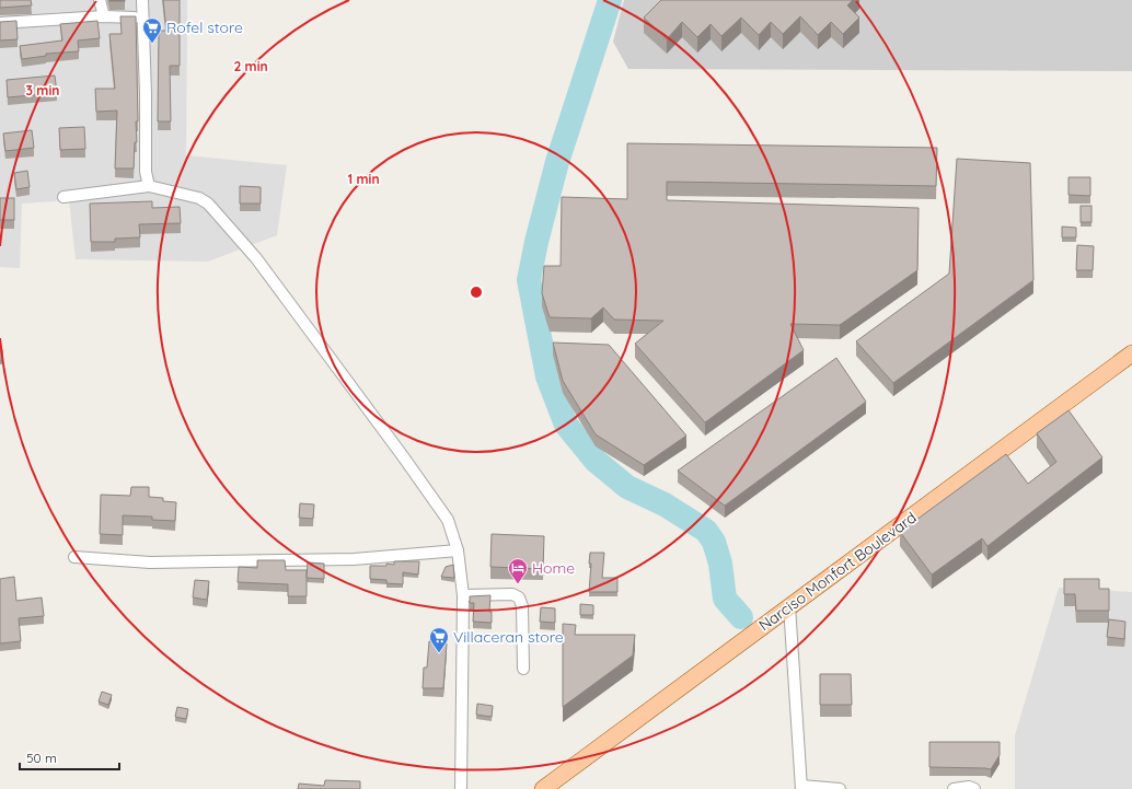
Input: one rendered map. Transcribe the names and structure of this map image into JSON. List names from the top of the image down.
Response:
{
  "streets": {
    "main road": ["Narciso Monfort Boulevard"]
  },
  "places": {
    "supermarket": ["Rofel store", "Villaceran store"],
    "hotel": ["Home"]
  },
  "scale_bar": "50 m",
  "rings": ["2 min", "3 min", "1 min"]
}
